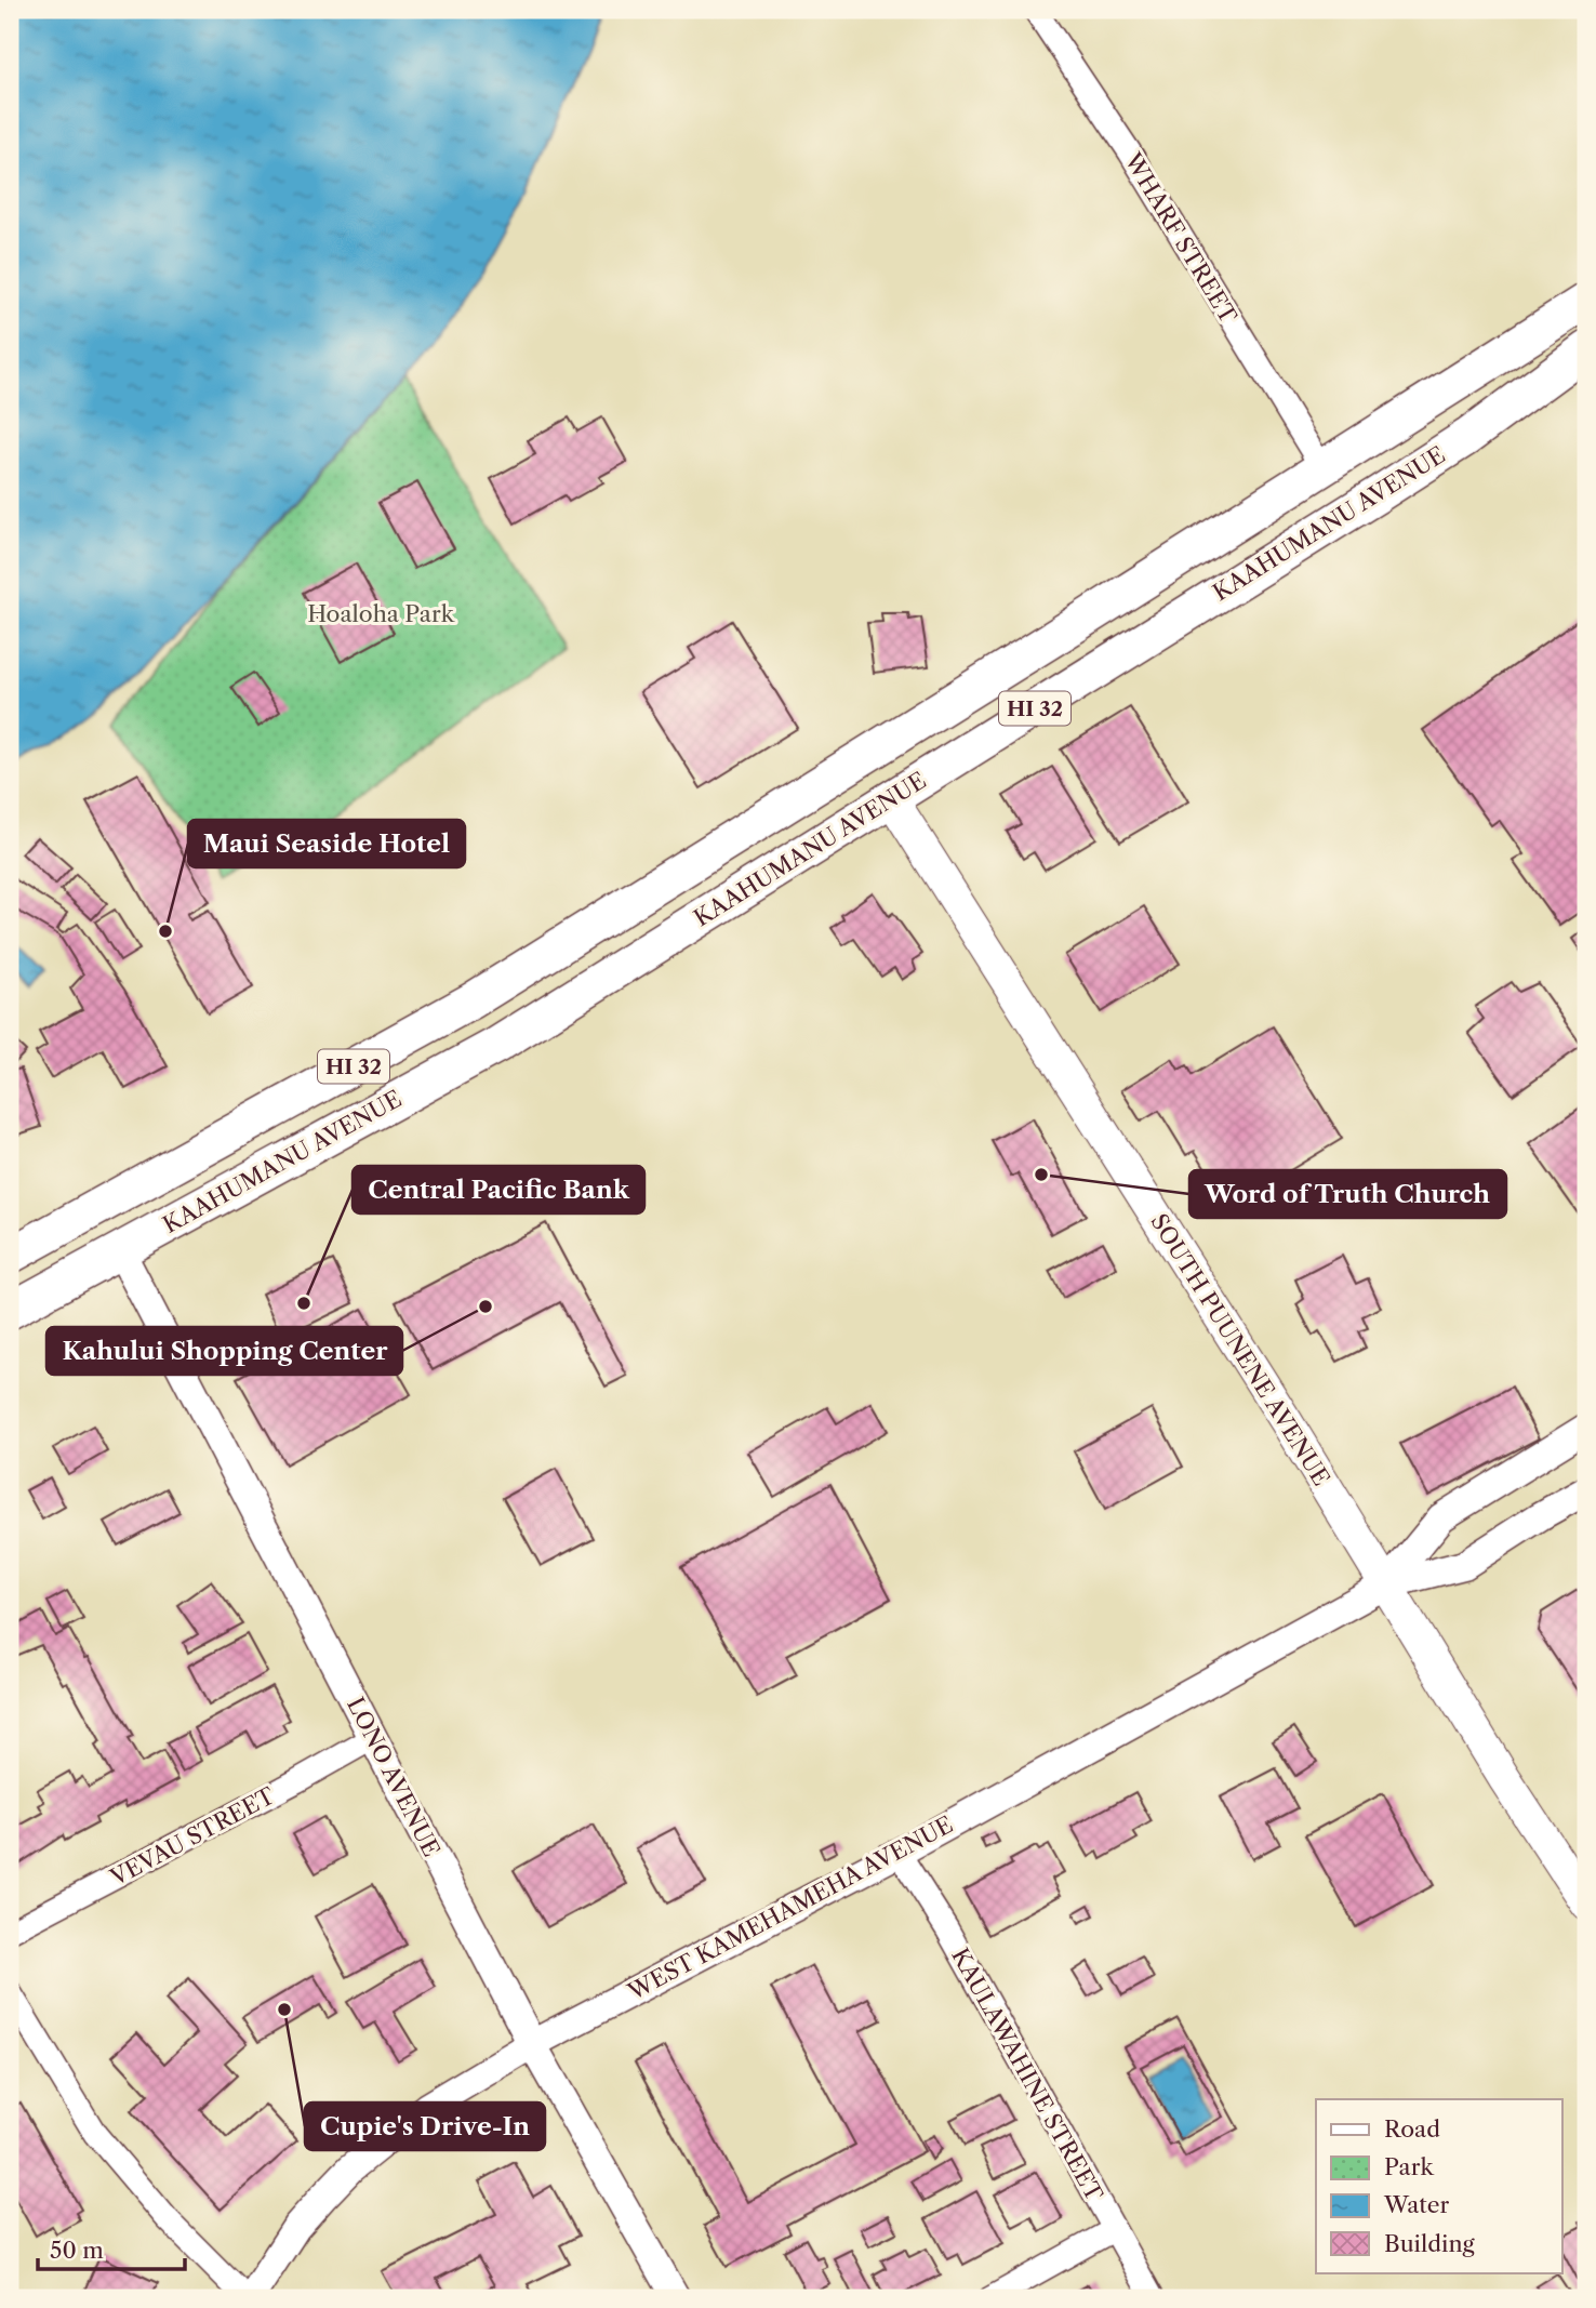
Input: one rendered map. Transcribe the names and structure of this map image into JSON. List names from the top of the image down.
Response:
{
  "streets": {
    "main road": ["KAAHUMANU AVENUE", "HI 32", "SOUTH PUUNENE AVENUE"],
    "street": [
      "WHARF STREET",
      "LONO AVENUE",
      "VEVAU STREET",
      "WEST KAMEHAMEHA AVENUE",
      "KAULAWAHINE STREET"
    ]
  },
  "crossings": [
    ["WHARF STREET", "HI 32"],
    ["KAAHUMANU AVENUE", "SOUTH PUUNENE AVENUE"],
    ["KAAHUMANU AVENUE", "LONO AVENUE"],
    ["SOUTH PUUNENE AVENUE", "WEST KAMEHAMEHA AVENUE"],
    ["LONO AVENUE", "VEVAU STREET"],
    ["LONO AVENUE", "WEST KAMEHAMEHA AVENUE"],
    ["WEST KAMEHAMEHA AVENUE", "KAULAWAHINE STREET"]
  ],
  "parks": ["Hoaloha Park"],
  "places": [
    "Maui Seaside Hotel",
    "Word of Truth Church",
    "Central Pacific Bank",
    "Kahului Shopping Center",
    "Cupie's Drive-In"
  ],
  "legend": [
    "Road",
    "Park",
    "Water",
    "Building"
  ],
  "scale_bar": "50 m"
}
